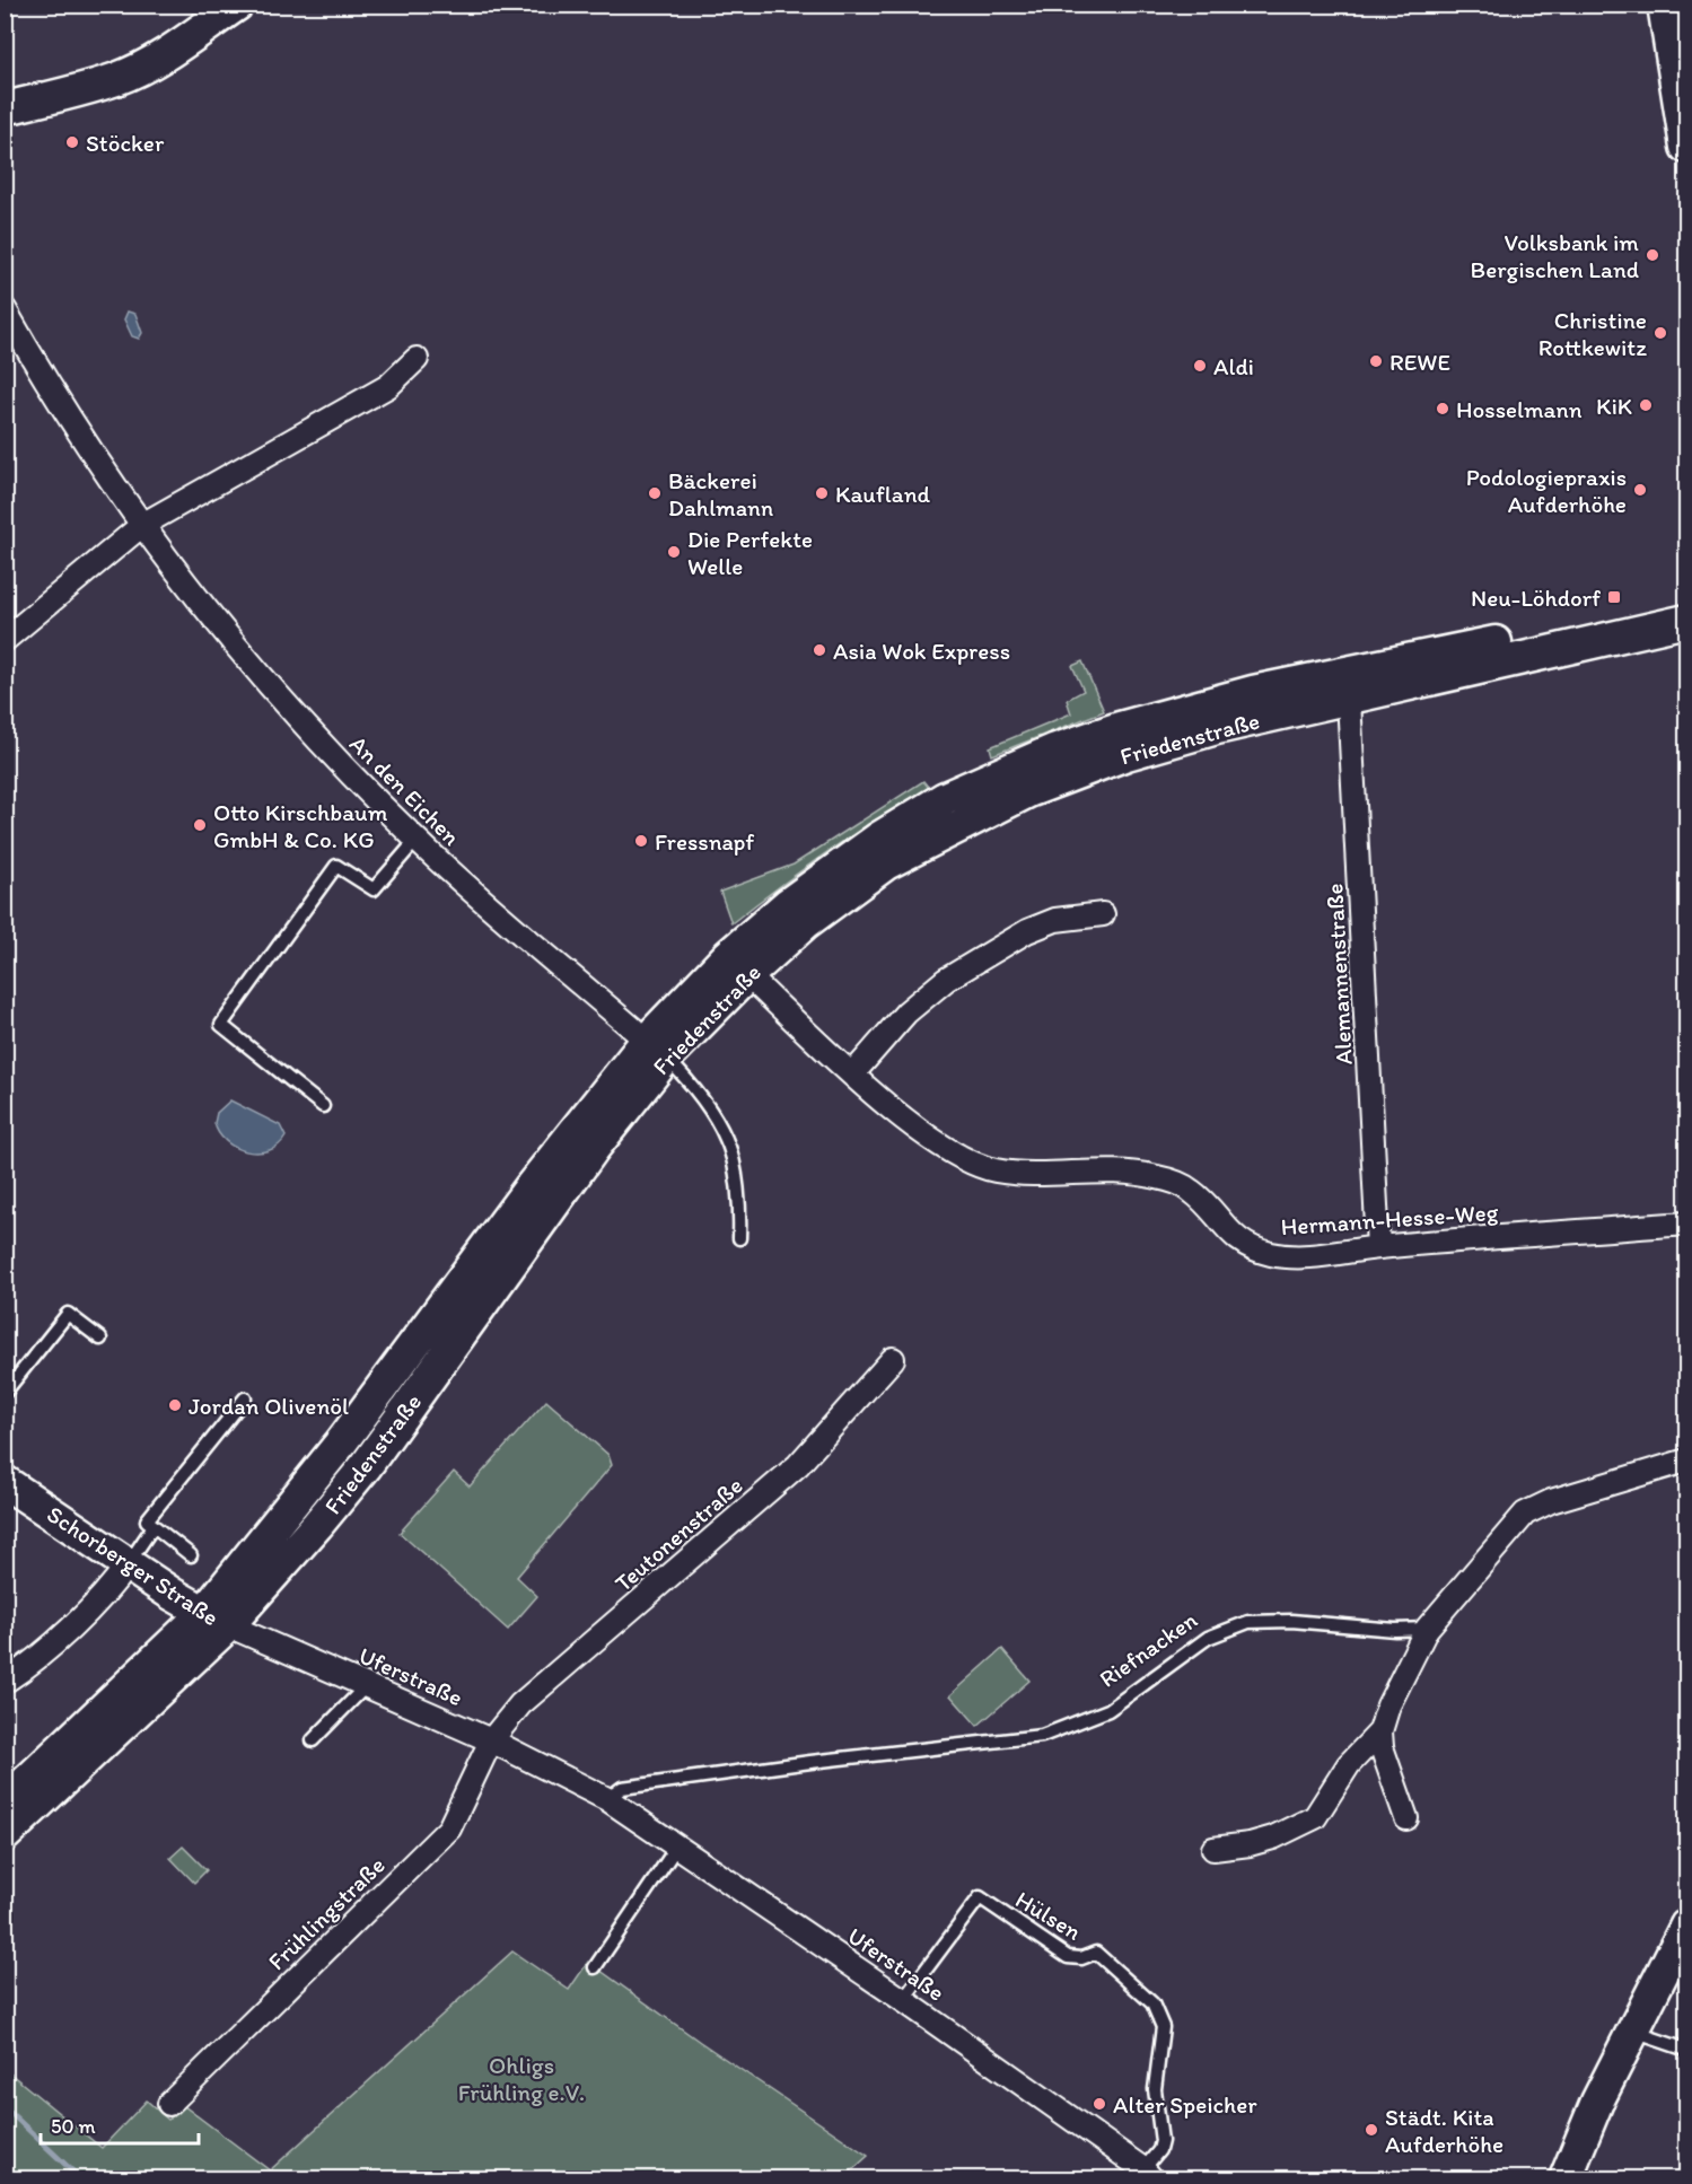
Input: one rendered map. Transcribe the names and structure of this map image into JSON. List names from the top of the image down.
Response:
{
  "streets": {
    "main road": ["Friedenstraße", "Schorberger Straße"],
    "street": [
      "An den Eichen",
      "Alemannenstraße",
      "Hermann-Hesse-Weg",
      "Teutonenstraße",
      "Uferstraße",
      "Frühlingstraße"
    ],
    "lane": ["Riefnacken", "Hülsen"]
  },
  "crossings": [
    ["Friedenstraße", "An den Eichen"],
    ["Friedenstraße", "Alemannenstraße"],
    ["Friedenstraße", "Hermann-Hesse-Weg"],
    ["Friedenstraße", "Schorberger Straße"],
    ["Friedenstraße", "Uferstraße"],
    ["Alemannenstraße", "Hermann-Hesse-Weg"],
    ["Teutonenstraße", "Uferstraße"],
    ["Teutonenstraße", "Frühlingstraße"],
    ["Schorberger Straße", "Uferstraße"],
    ["Riefnacken", "Uferstraße"],
    ["Uferstraße", "Frühlingstraße"],
    ["Uferstraße", "Hülsen"]
  ],
  "parks": ["Ohligs Frühling e.V."],
  "places": {
    "other": [
      "Stöcker",
      "Volksbank im Bergischen Land",
      "Christine Rottkewitz",
      "REWE",
      "Aldi",
      "KiK",
      "Hosselmann",
      "Podologiepraxis Aufderhöhe",
      "Bäckerei Dahlmann",
      "Kaufland",
      "Die Perfekte Welle",
      "Asia Wok Express",
      "Otto Kirschbaum GmbH & Co. KG",
      "Fressnapf",
      "Jordan Olivenöl",
      "Alter Speicher",
      "Städt. Kita Aufderhöhe"
    ],
    "transit": ["Neu-Löhdorf"]
  },
  "scale_bar": "50 m"
}
